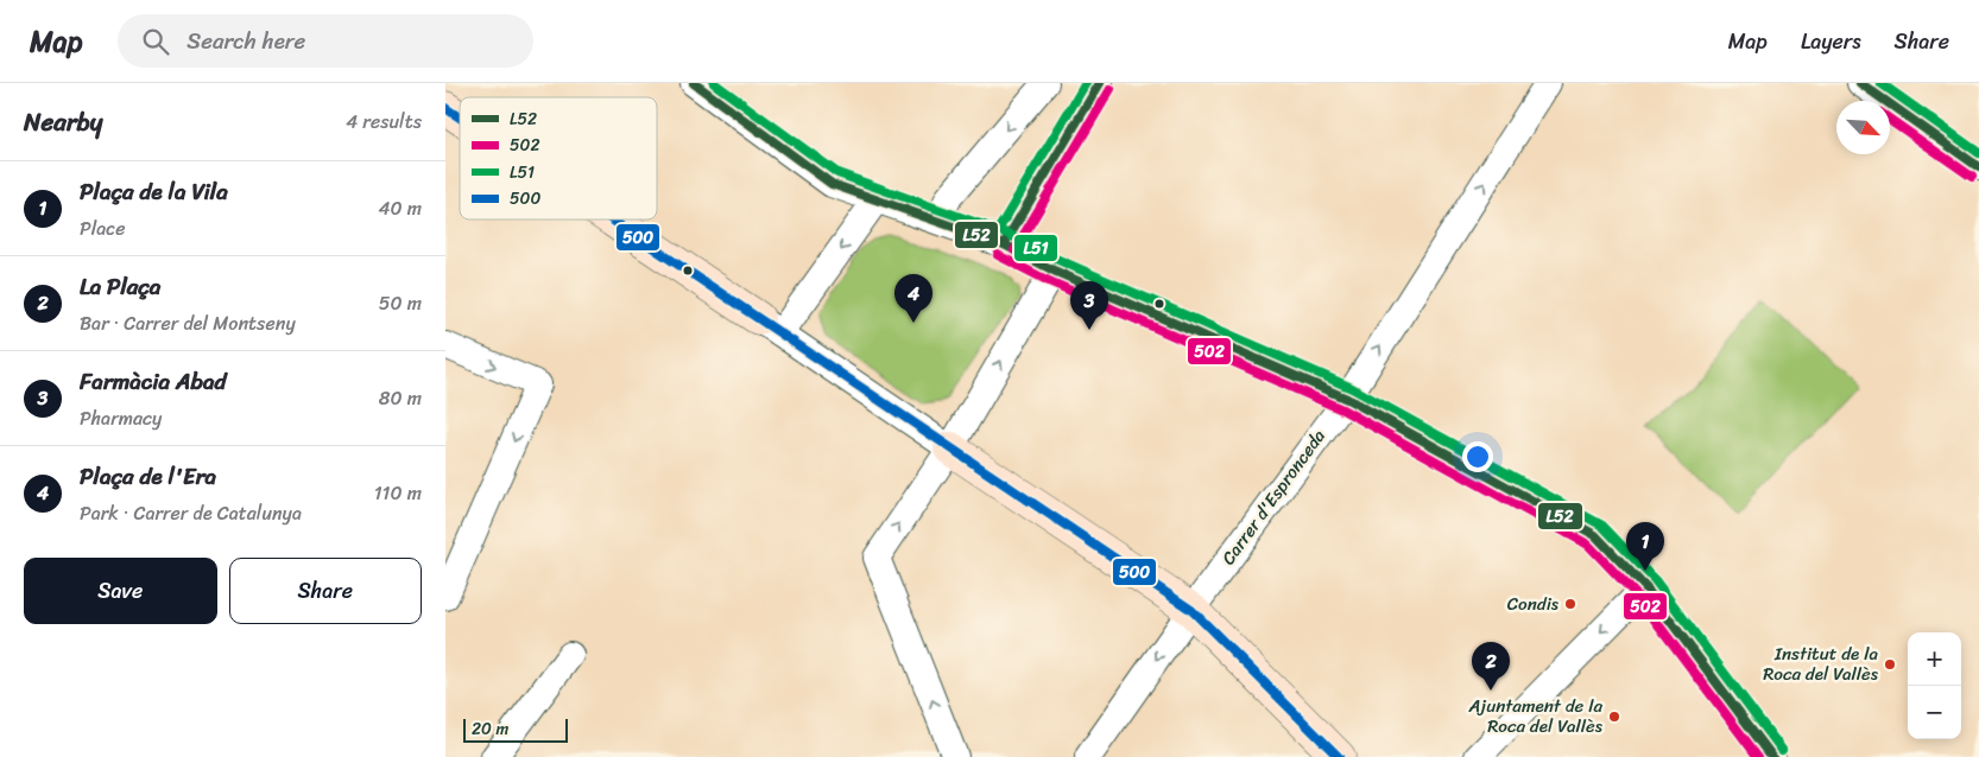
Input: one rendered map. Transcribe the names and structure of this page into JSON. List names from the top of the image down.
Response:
{
  "streets": {
    "street": ["Carrer d'Espronceda"]
  },
  "places": ["Condis", "Institut de la Roca del Vallès", "Ajuntament de la Roca del Vallès"],
  "lines": [
    "transit line L52",
    "transit line L51",
    "transit line 502",
    "transit line 500"
  ],
  "legend": [
    "L52",
    "502",
    "L51",
    "500"
  ],
  "scale_bar": "20 m",
  "north": "bottom right",
  "page": {
    "header": "Map",
    "search": "Search here",
    "nav": ["Map", "Layers", "Share"],
    "heading": ["Nearby", "4 results"],
    "list": [
      {
        "mark": "1",
        "name": "Plaça de la Vila",
        "note": "Place",
        "value": "40 m"
      },
      {
        "mark": "2",
        "name": "La Plaça",
        "note": "Bar · Carrer del Montseny",
        "value": "50 m"
      },
      {
        "mark": "3",
        "name": "Farmàcia Abad",
        "note": "Pharmacy",
        "value": "80 m"
      },
      {
        "mark": "4",
        "name": "Plaça de l'Era",
        "note": "Park · Carrer de Catalunya",
        "value": "110 m"
      }
    ],
    "pins": [
      "4",
      "3",
      "1",
      "2"
    ],
    "buttons": ["Save", "Share"],
    "map_buttons": ["+", "−"],
    "scale": "20 m"
  }
}
